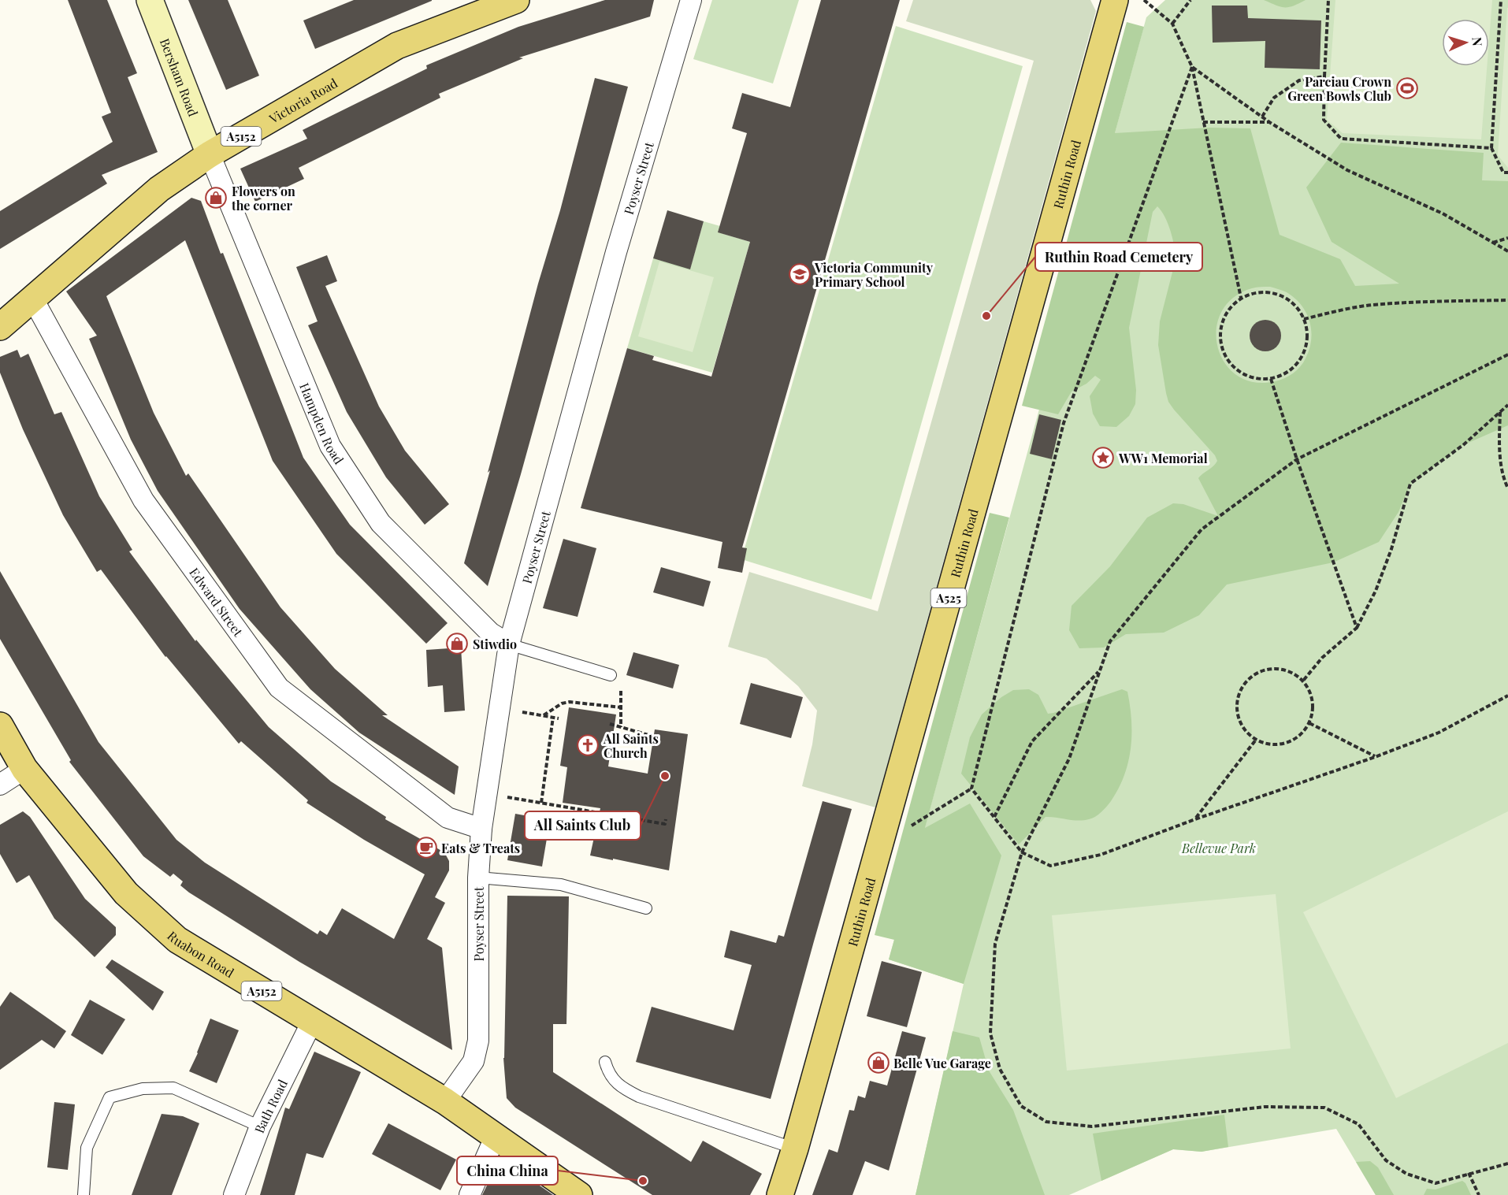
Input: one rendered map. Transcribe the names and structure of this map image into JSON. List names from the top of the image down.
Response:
{
  "streets": {
    "main road": [
      "Bersham Road",
      "Victoria Road",
      "A5152",
      "Ruthin Road",
      "A525",
      "Ruabon Road"
    ],
    "street": [
      "Poyser Street",
      "Hampden Road",
      "Edward Street",
      "Bath Road"
    ]
  },
  "crossings": [
    ["Bersham Road", "Victoria Road"],
    ["Bersham Road", "Hampden Road"],
    ["Victoria Road", "Hampden Road"],
    ["Victoria Road", "Edward Street"],
    ["Poyser Street", "Hampden Road"],
    ["Poyser Street", "Edward Street"],
    ["Poyser Street", "Ruabon Road"],
    ["Ruabon Road", "Bath Road"]
  ],
  "parks": ["Bellevue Park"],
  "places": {
    "sports": ["Parciau Crown Green Bowls Club"],
    "shop": ["Flowers on the corner", "Stiwdio", "Belle Vue Garage"],
    "school or university": ["Victoria Community Primary School"],
    "other": ["Ruthin Road Cemetery", "All Saints Club", "China China"],
    "place": ["WW1 Memorial"],
    "church": ["All Saints Church"],
    "cafe": ["Eats & Treats"]
  },
  "north": "right"
}
